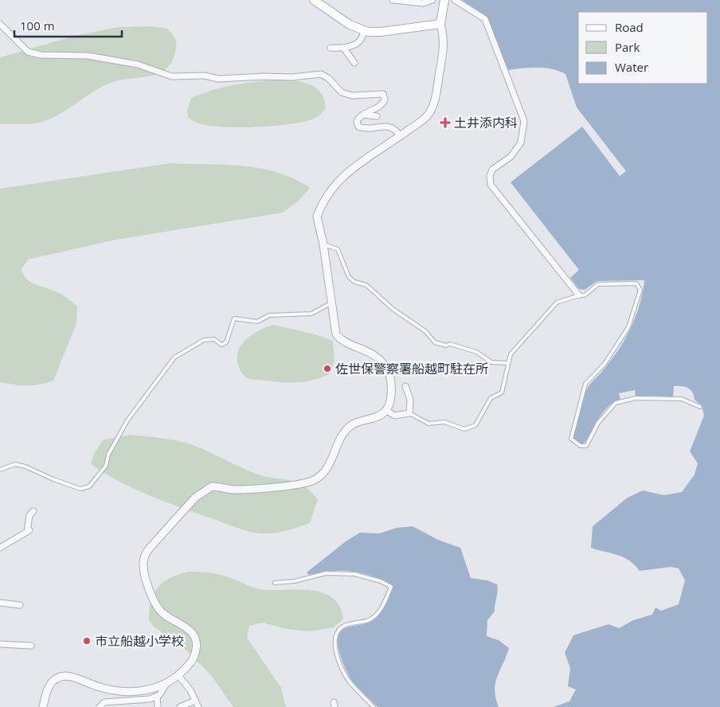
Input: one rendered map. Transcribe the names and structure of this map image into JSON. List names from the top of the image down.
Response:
{
  "places": {
    "health": ["土井添内科"],
    "other": ["佐世保警察署船越町駐在所", "市立船越小学校"]
  },
  "legend": ["Road", "Park", "Water"],
  "scale_bar": "100 m"
}
